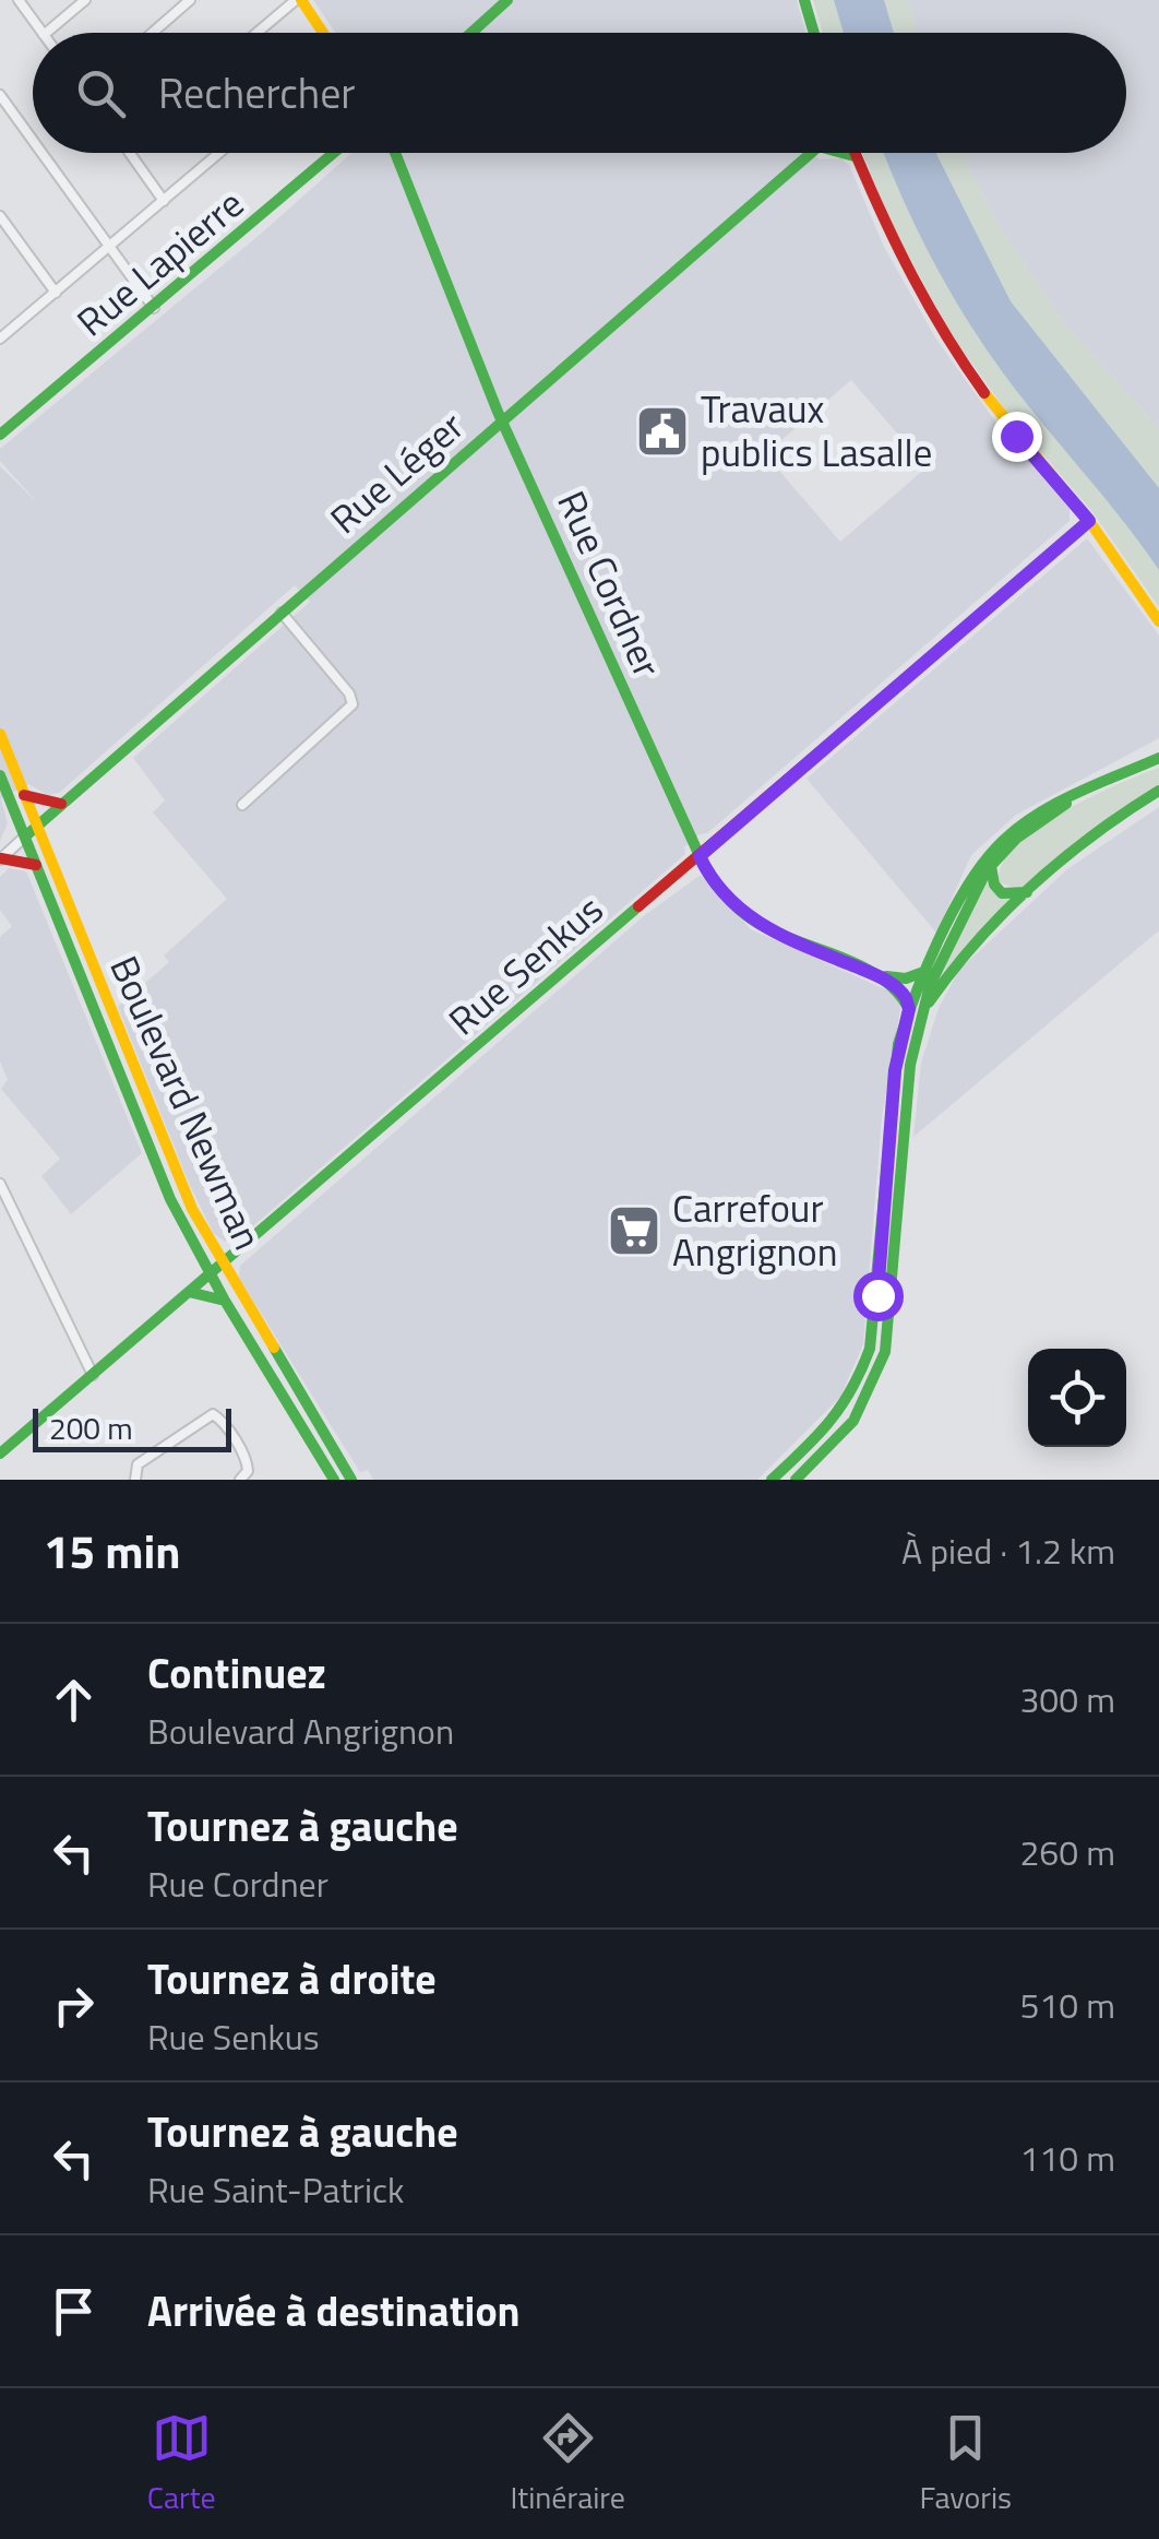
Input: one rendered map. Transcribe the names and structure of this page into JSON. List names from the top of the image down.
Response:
{
  "streets": {
    "main road": [
      "Rue Lapierre",
      "Rue Léger",
      "Rue Cordner",
      "Rue Senkus",
      "Boulevard Newman"
    ]
  },
  "crossings": [
    ["Rue Léger", "Rue Cordner"],
    ["Rue Léger", "Boulevard Newman"],
    ["Rue Cordner", "Rue Senkus"],
    ["Rue Senkus", "Boulevard Newman"]
  ],
  "places": {
    "public building": ["Travaux publics Lasalle"],
    "supermarket": ["Carrefour Angrignon"]
  },
  "scale_bar": "200 m",
  "page": {
    "search": "Rechercher",
    "scale": "200 m",
    "heading": ["15 min", "À pied · 1.2 km"],
    "list": [
      ["Continuez", "Boulevard Angrignon", "300 m"],
      ["Tournez à gauche", "Rue Cordner", "260 m"],
      ["Tournez à droite", "Rue Senkus", "510 m"],
      ["Tournez à gauche", "Rue Saint-Patrick", "110 m"],
      "Arrivée à destination"
    ],
    "nav": ["Carte", "Itinéraire", "Favoris"]
  }
}
